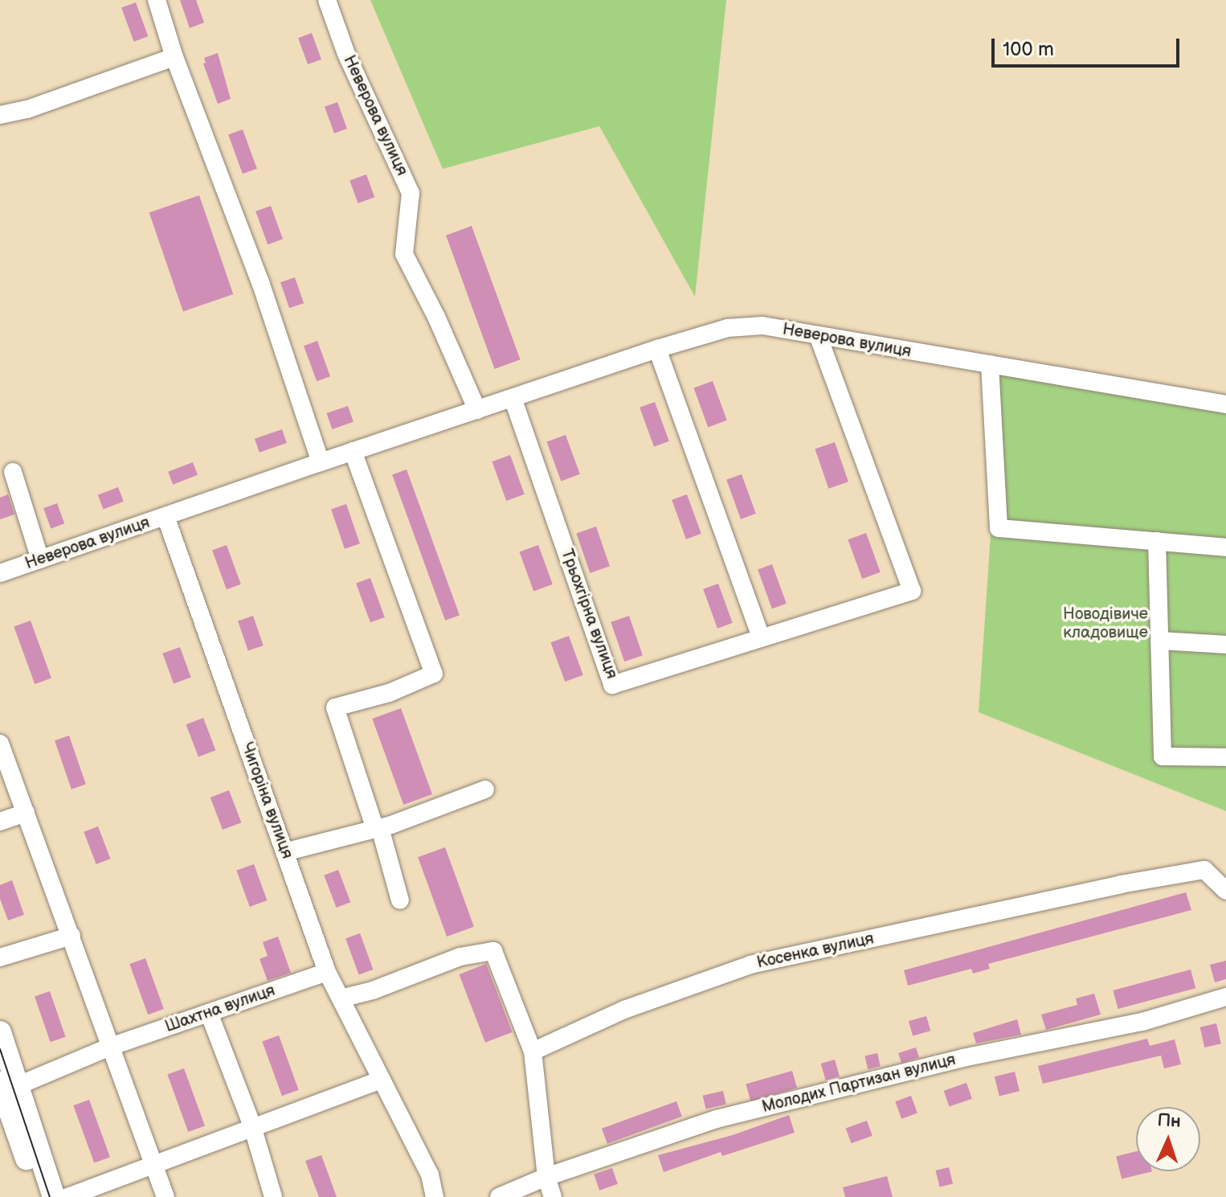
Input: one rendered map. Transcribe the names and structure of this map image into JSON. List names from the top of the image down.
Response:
{
  "streets": {
    "street": [
      "Неверова вулиця",
      "Трьохгірна вулиця",
      "Чигоріна вулиця",
      "Косенка вулиця",
      "Шахтна вулиця",
      "Молодих Партизан вулиця"
    ]
  },
  "crossings": [
    ["Неверова вулиця", "Трьохгірна вулиця"],
    ["Неверова вулиця", "Чигоріна вулиця"],
    ["Чигоріна вулиця", "Шахтна вулиця"]
  ],
  "parks": ["Новодівиче кладовище"],
  "scale_bar": "100 m",
  "north": "top"
}
